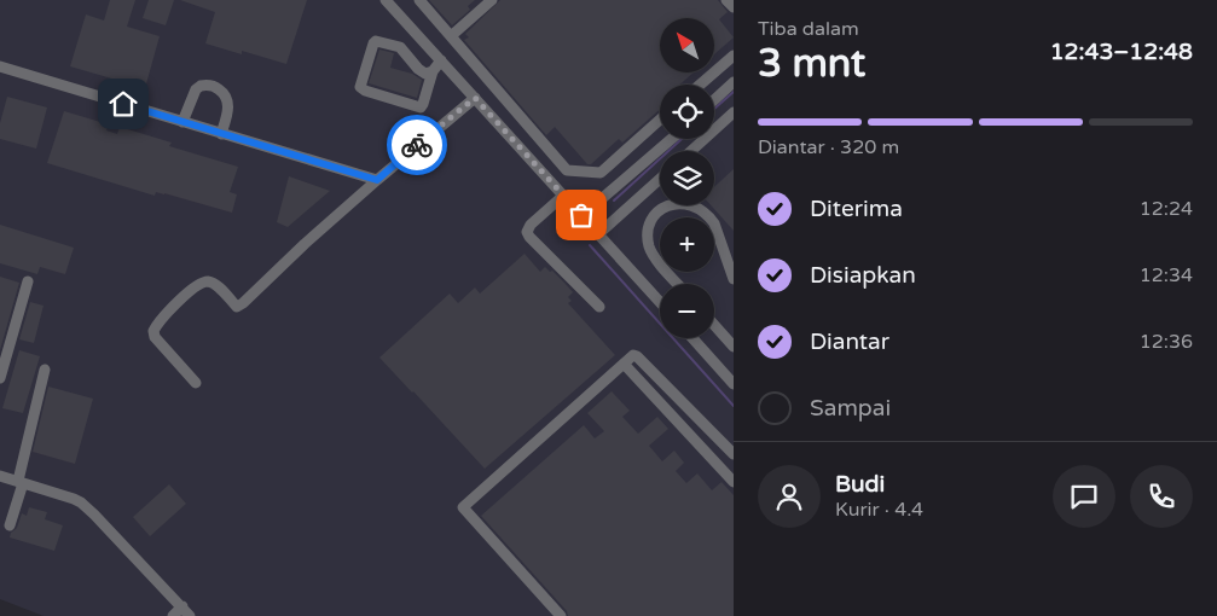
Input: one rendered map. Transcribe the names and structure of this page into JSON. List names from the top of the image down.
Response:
{
  "north": "top left",
  "page": {
    "heading": ["3 mnt", "Tiba dalam", "12:43–12:48"],
    "panel": ["Budi", "Kurir · 4.4"],
    "map_buttons": ["+", "−"],
    "bar": "Diantar · 320 m",
    "list": [
      ["Diterima", "12:24"],
      ["Disiapkan", "12:34"],
      ["Diantar", "12:36"],
      "Sampai"
    ]
  }
}
